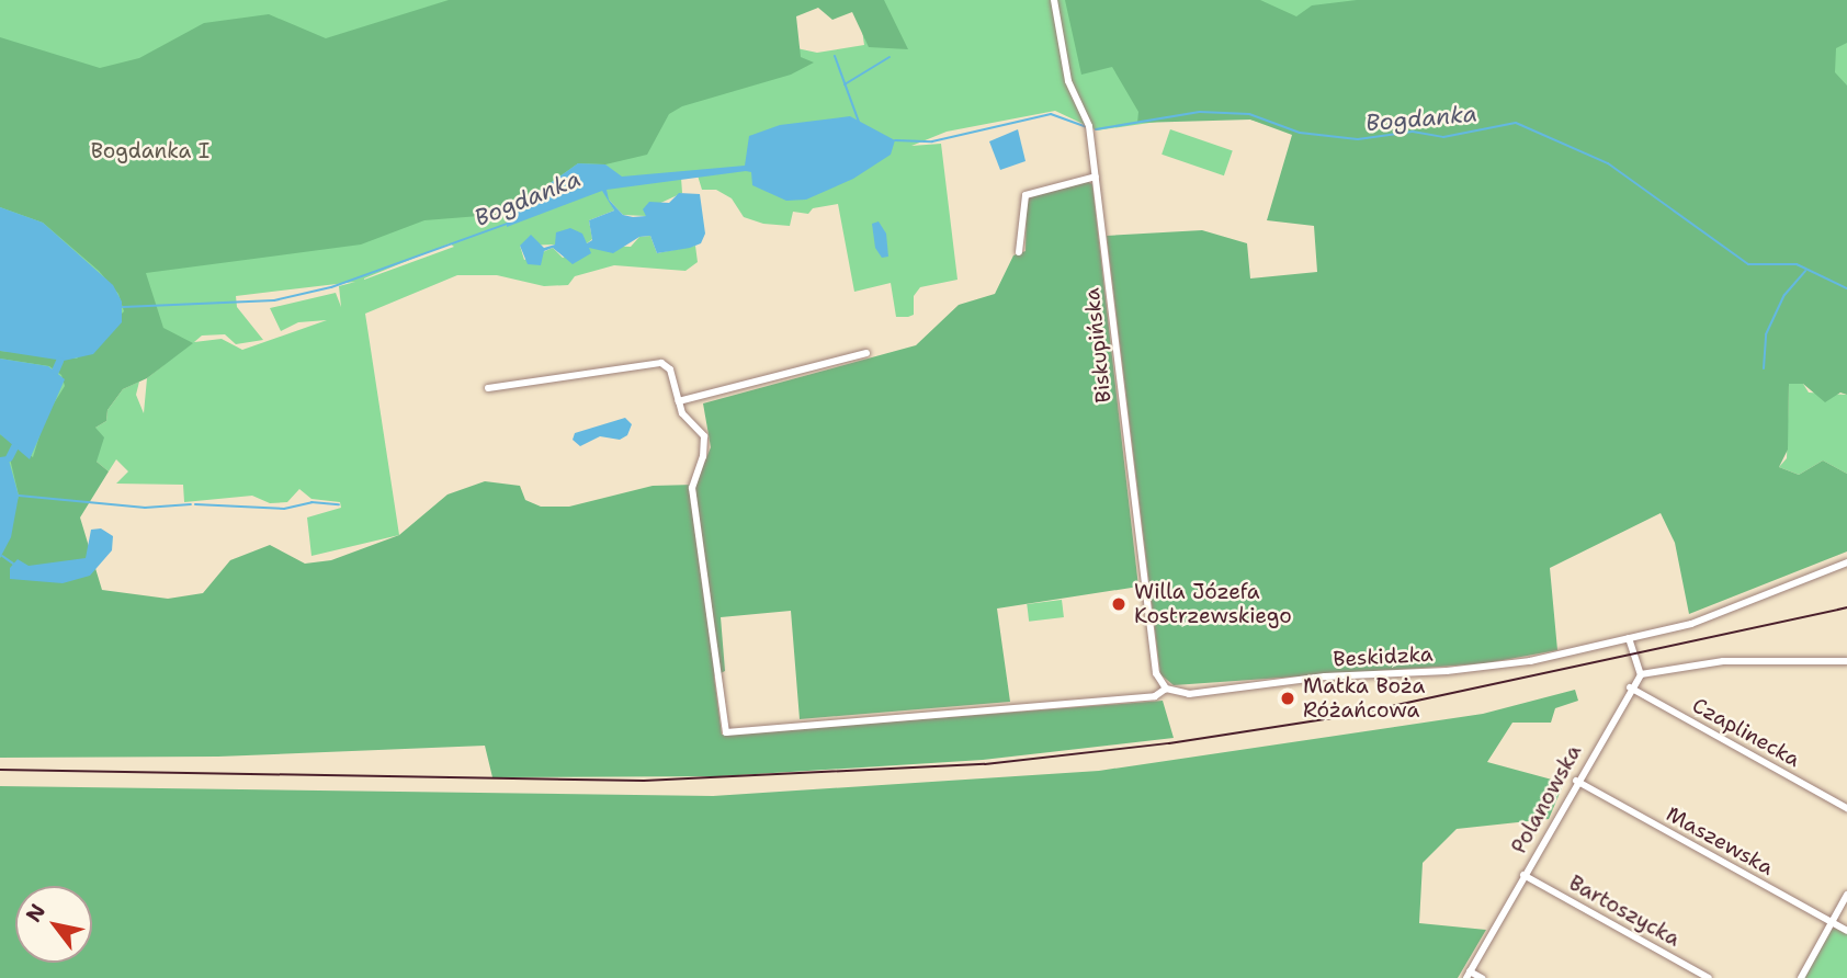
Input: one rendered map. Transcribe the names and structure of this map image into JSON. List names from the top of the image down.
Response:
{
  "streets": {
    "street": [
      "Biskupińska",
      "Beskidzka",
      "Czaplinecka",
      "Polanowska",
      "Maszewska",
      "Bartoszycka"
    ]
  },
  "crossings": [
    ["Biskupińska", "Beskidzka"],
    ["Czaplinecka", "Polanowska"],
    ["Polanowska", "Maszewska"],
    ["Polanowska", "Bartoszycka"]
  ],
  "water": ["Bogdanka"],
  "parks": ["Bogdanka I"],
  "places": ["Willa Józefa Kostrzewskiego", "Matka Boża Różańcowa"],
  "north": "top left"
}
